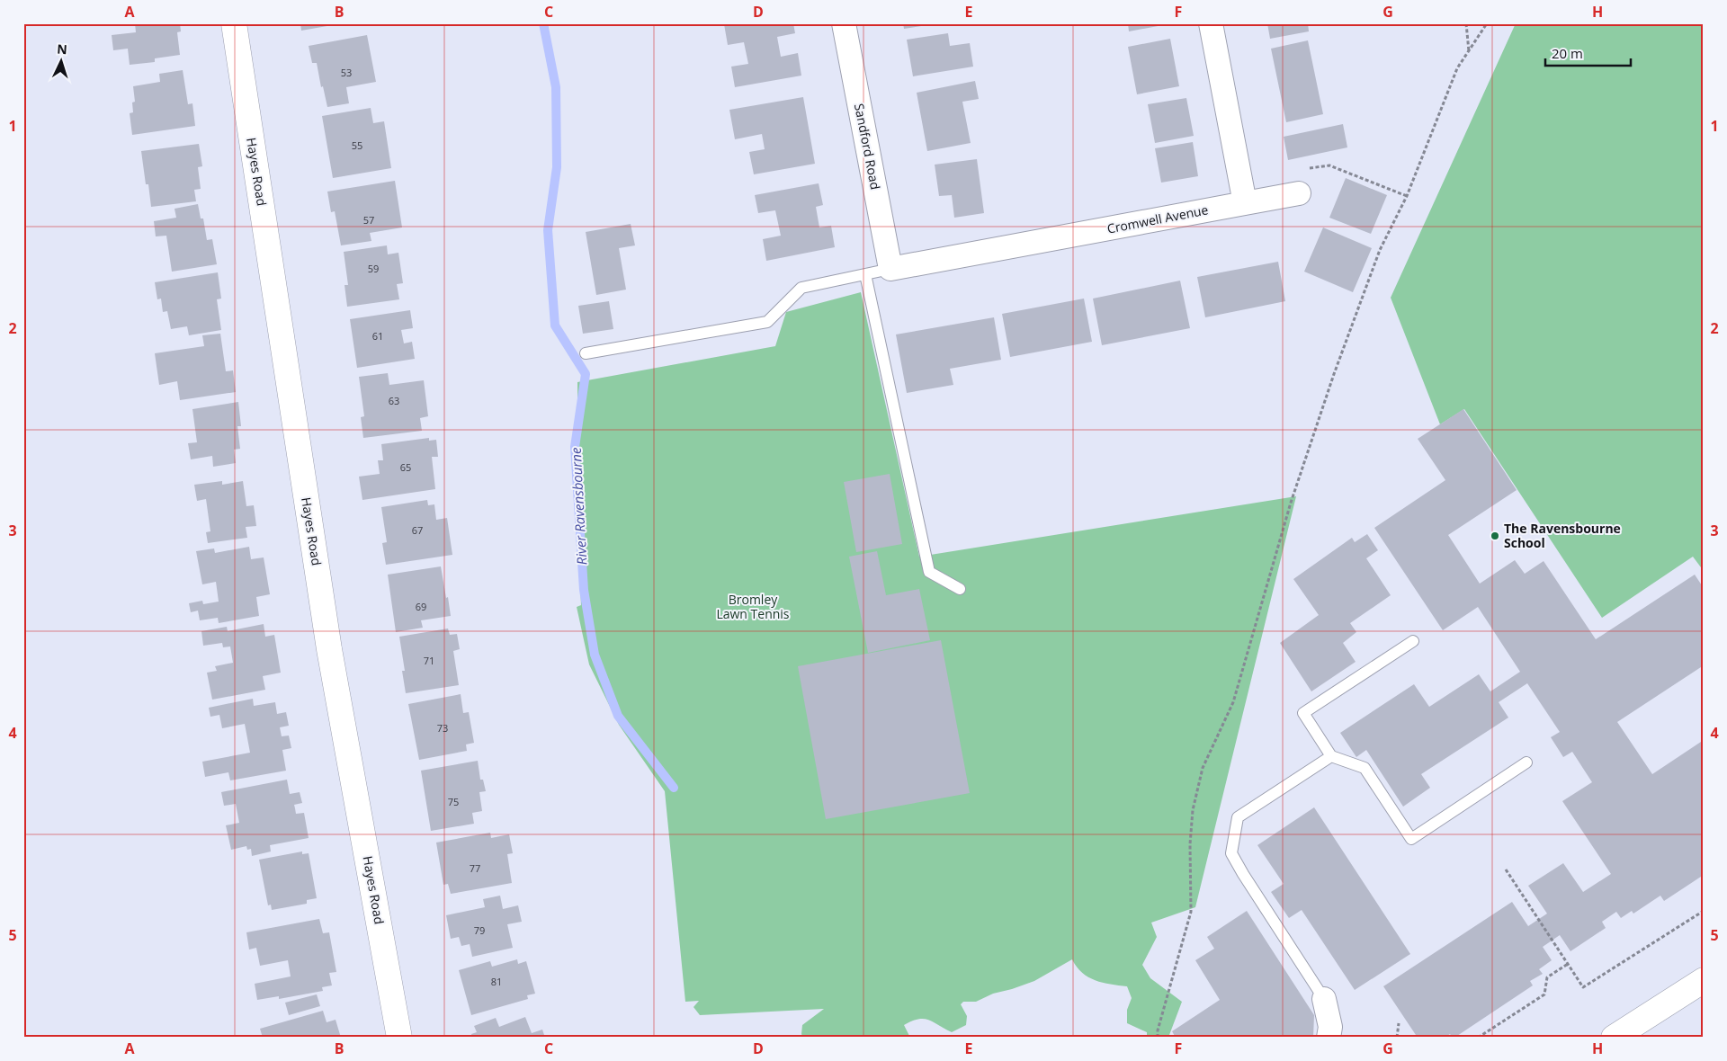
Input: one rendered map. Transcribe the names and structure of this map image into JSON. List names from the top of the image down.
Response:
{
  "streets": {
    "main road": ["Hayes Road"],
    "street": ["Sandford Road", "Cromwell Avenue"]
  },
  "crossings": [
    ["Sandford Road", "Cromwell Avenue"]
  ],
  "water": ["River Ravensbourne"],
  "parks": ["Bromley Lawn Tennis"],
  "places": ["The Ravensbourne School"],
  "house_numbers": [
    "53",
    "55",
    "57",
    "59",
    "61",
    "63",
    "65",
    "67",
    "69",
    "71",
    "73",
    "75",
    "77",
    "79",
    "81"
  ],
  "scale_bar": "20 m",
  "north": "top",
  "grid": {
    "columns": [
      "A",
      "B",
      "C",
      "D",
      "E",
      "F",
      "G",
      "H"
    ],
    "rows": [
      "1",
      "2",
      "3",
      "4",
      "5"
    ]
  }
}
